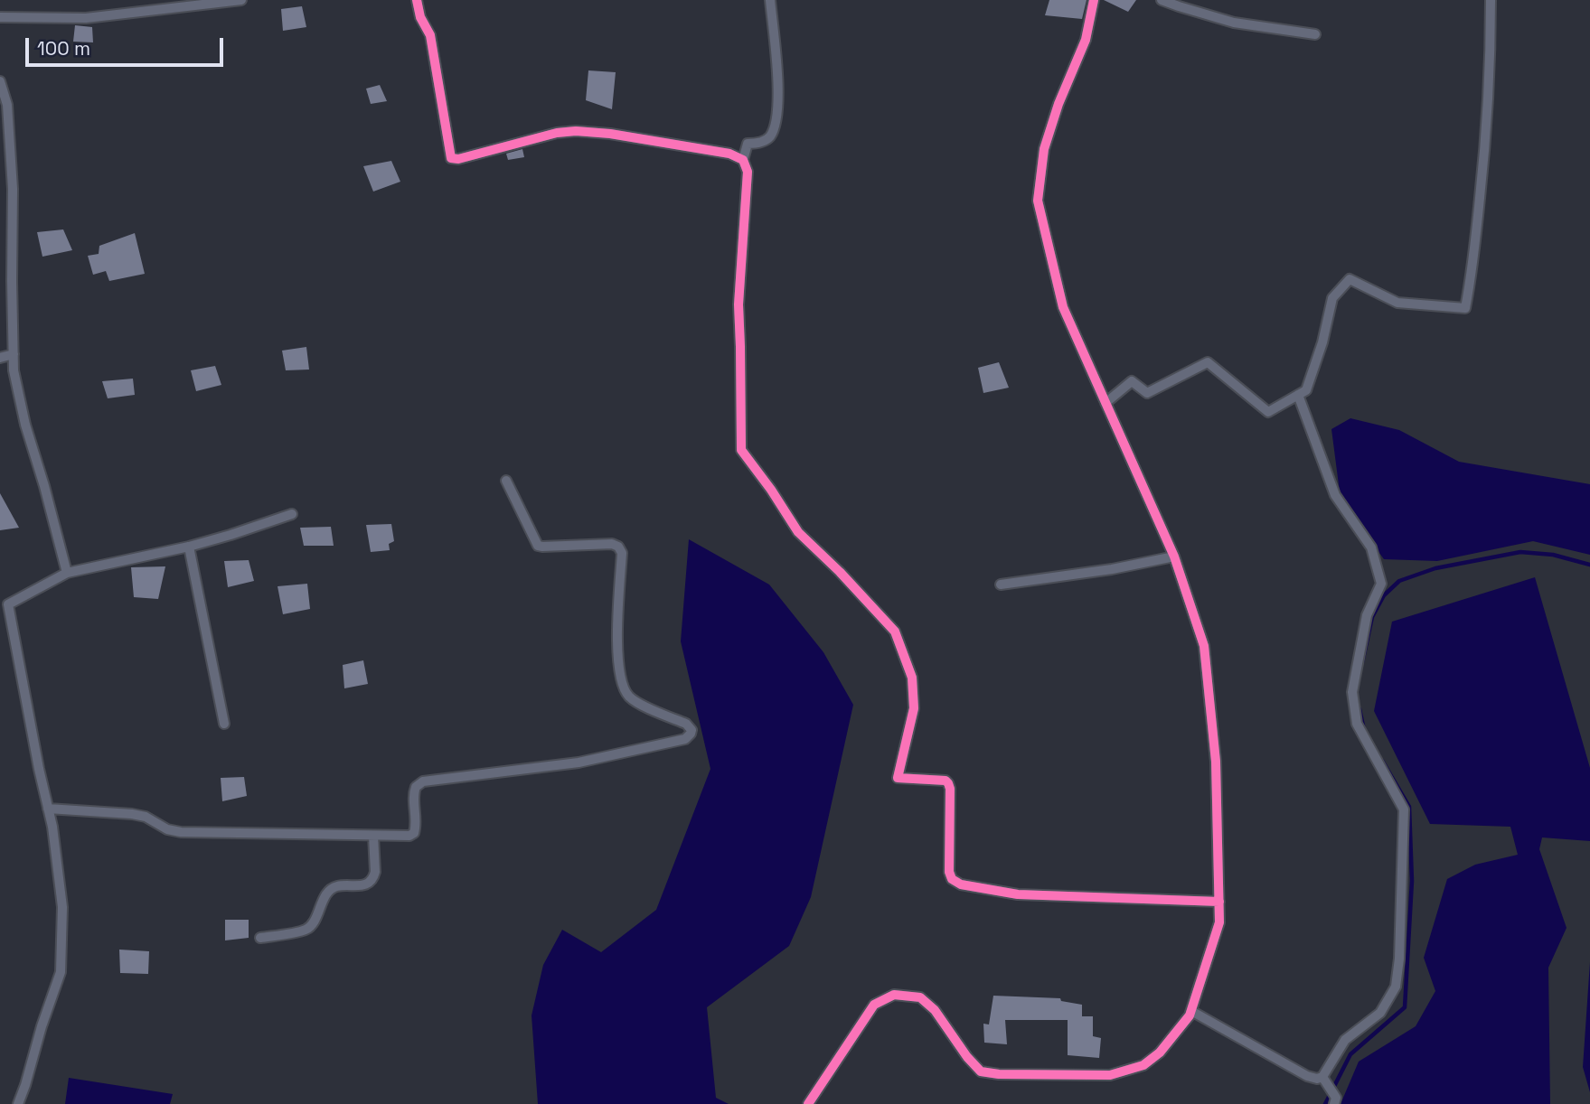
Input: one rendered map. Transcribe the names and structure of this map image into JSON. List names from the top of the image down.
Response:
{
  "scale_bar": "100 m"
}
